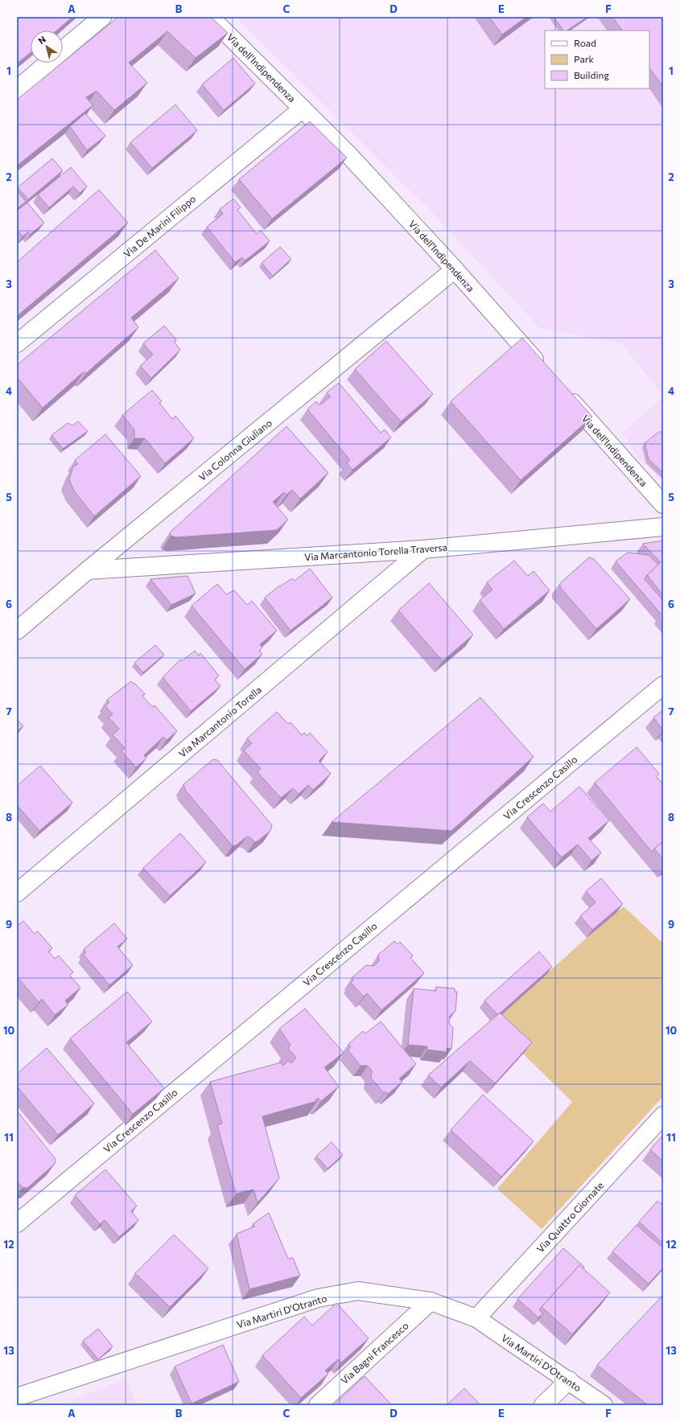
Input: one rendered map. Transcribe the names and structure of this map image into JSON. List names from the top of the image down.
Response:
{
  "streets": {
    "street": [
      "Via dell'Indipendenza",
      "Via De Marini Filippo",
      "Via Colonna Giuliano",
      "Via Marcantonio Torella Traversa",
      "Via Marcantonio Torella",
      "Via Crescenzo Casillo",
      "Via Quattro Giornate",
      "Via Martiri D'Otranto",
      "Via Bagni Francesco"
    ]
  },
  "crossings": [
    ["Via dell'Indipendenza", "Via De Marini Filippo"],
    ["Via dell'Indipendenza", "Via Colonna Giuliano"],
    ["Via Colonna Giuliano", "Via Marcantonio Torella Traversa"],
    ["Via Marcantonio Torella Traversa", "Via Marcantonio Torella"],
    ["Via Quattro Giornate", "Via Martiri D'Otranto"],
    ["Via Martiri D'Otranto", "Via Bagni Francesco"]
  ],
  "legend": ["Road", "Park", "Building"],
  "north": "top left",
  "grid": {
    "columns": [
      "A",
      "B",
      "C",
      "D",
      "E",
      "F"
    ],
    "rows": [
      "1",
      "2",
      "3",
      "4",
      "5",
      "6",
      "7",
      "8",
      "9",
      "10",
      "11",
      "12",
      "13"
    ]
  }
}
